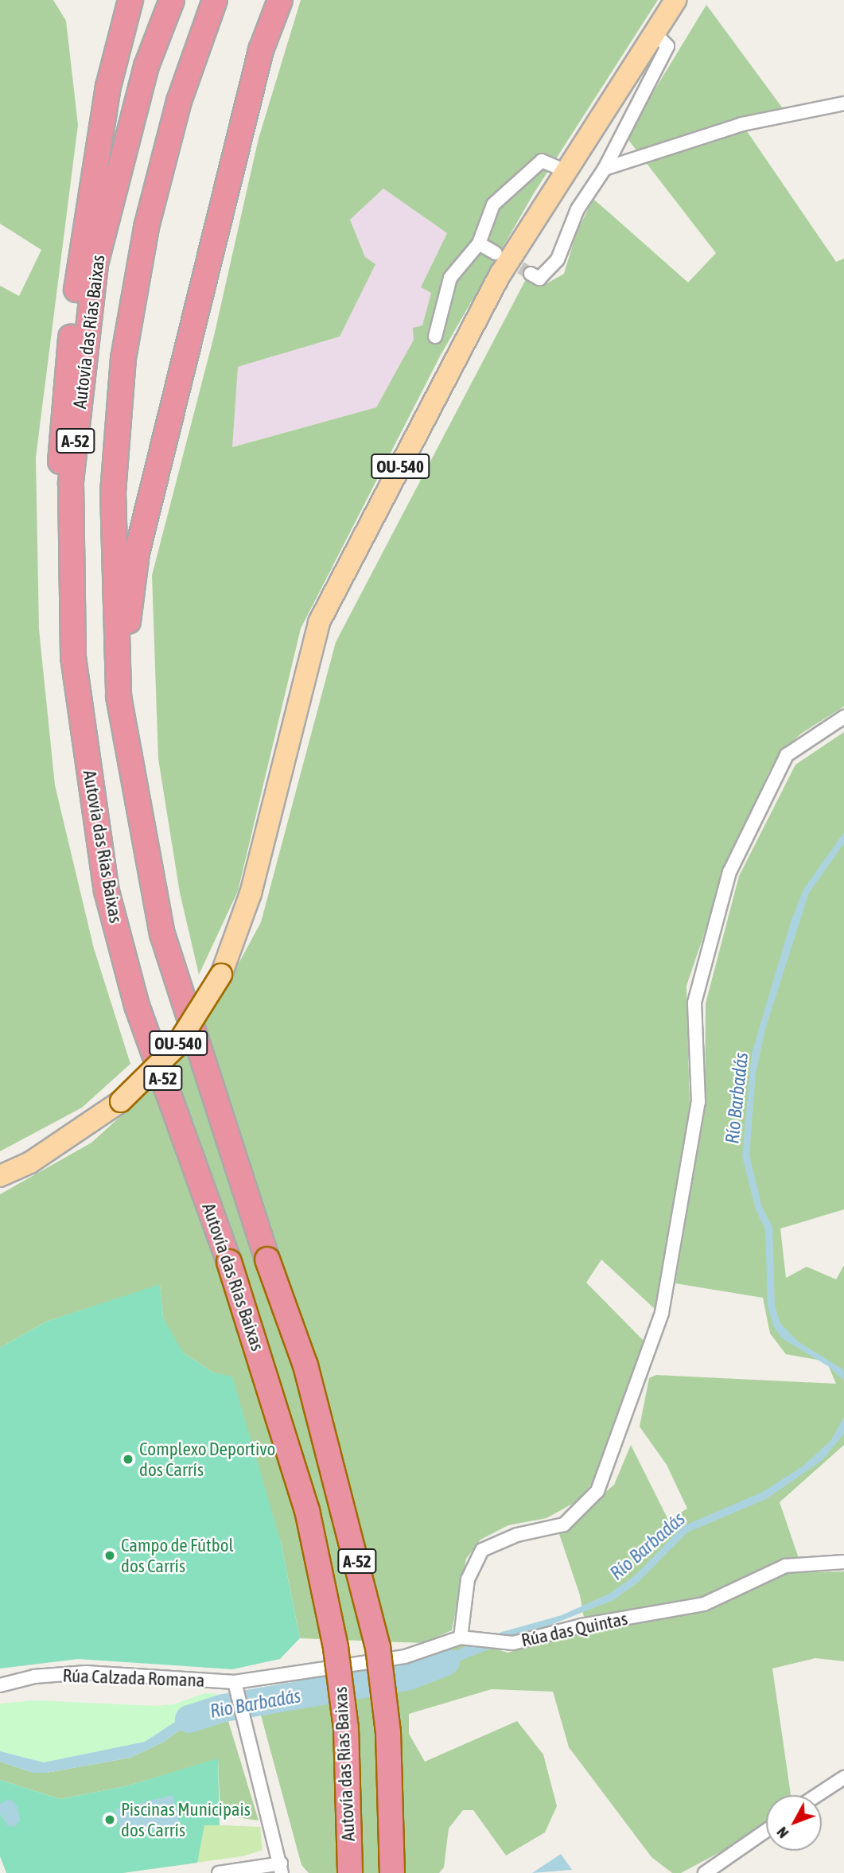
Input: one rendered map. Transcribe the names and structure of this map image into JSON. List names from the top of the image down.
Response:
{
  "streets": {
    "highway": ["Autovía das Rías Baixas", "A-52"],
    "main road": ["OU-540"],
    "street": ["Rúa das Quintas", "Rúa Calzada Romana"]
  },
  "crossings": [
    ["Rúa das Quintas", "Rúa Calzada Romana"]
  ],
  "water": ["Río Barbadás", "Rio Barbadás"],
  "places": ["Complexo Deportivo dos Carrís", "Campo de Fútbol dos Carrís", "Piscinas Municipais dos Carrís"],
  "north": "bottom left"
}
